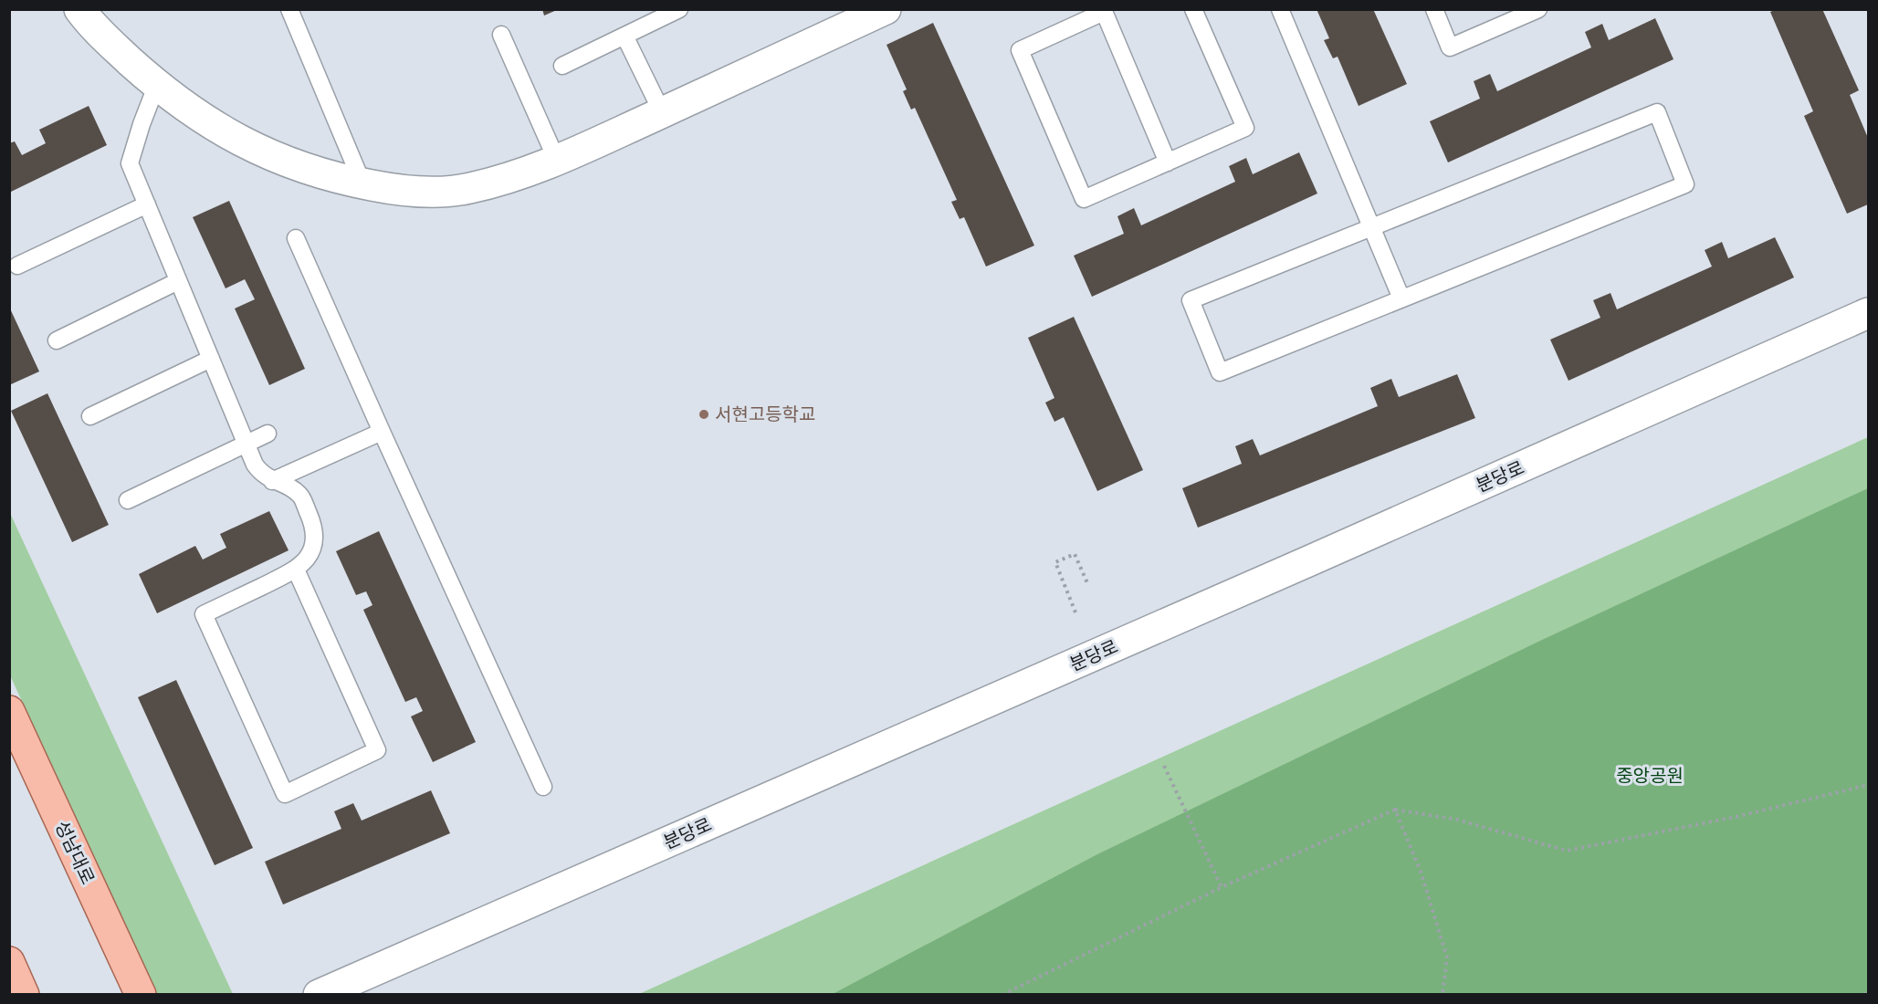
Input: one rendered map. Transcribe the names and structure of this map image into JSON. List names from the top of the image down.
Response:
{
  "streets": {
    "main road": ["분당로", "성남대로"]
  },
  "parks": ["중앙공원"],
  "places": ["서현고등학교"]
}
